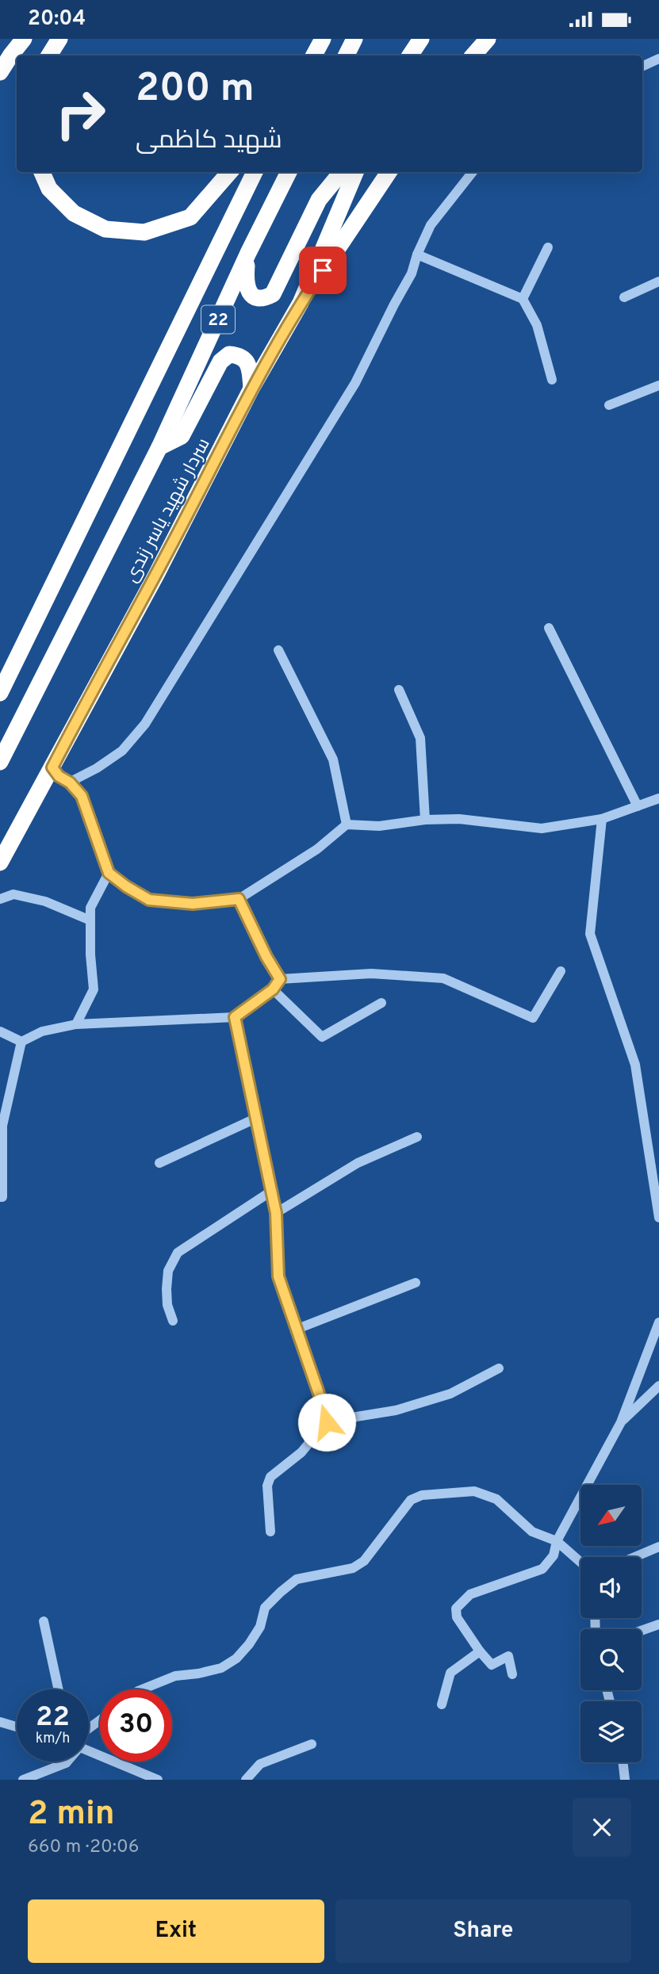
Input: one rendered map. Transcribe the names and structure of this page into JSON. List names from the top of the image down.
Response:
{
  "streets": {
    "highway": ["22", "سردار شهید یاسر زندی"]
  },
  "north": "bottom left",
  "page": {
    "status": "20:04",
    "turn": ["200 m", "شهید کاظمی"],
    "speed": "22 km/h",
    "limit": "30",
    "heading": ["2 min", "660 m · 20:06"],
    "buttons": ["Exit", "Share"]
  }
}
